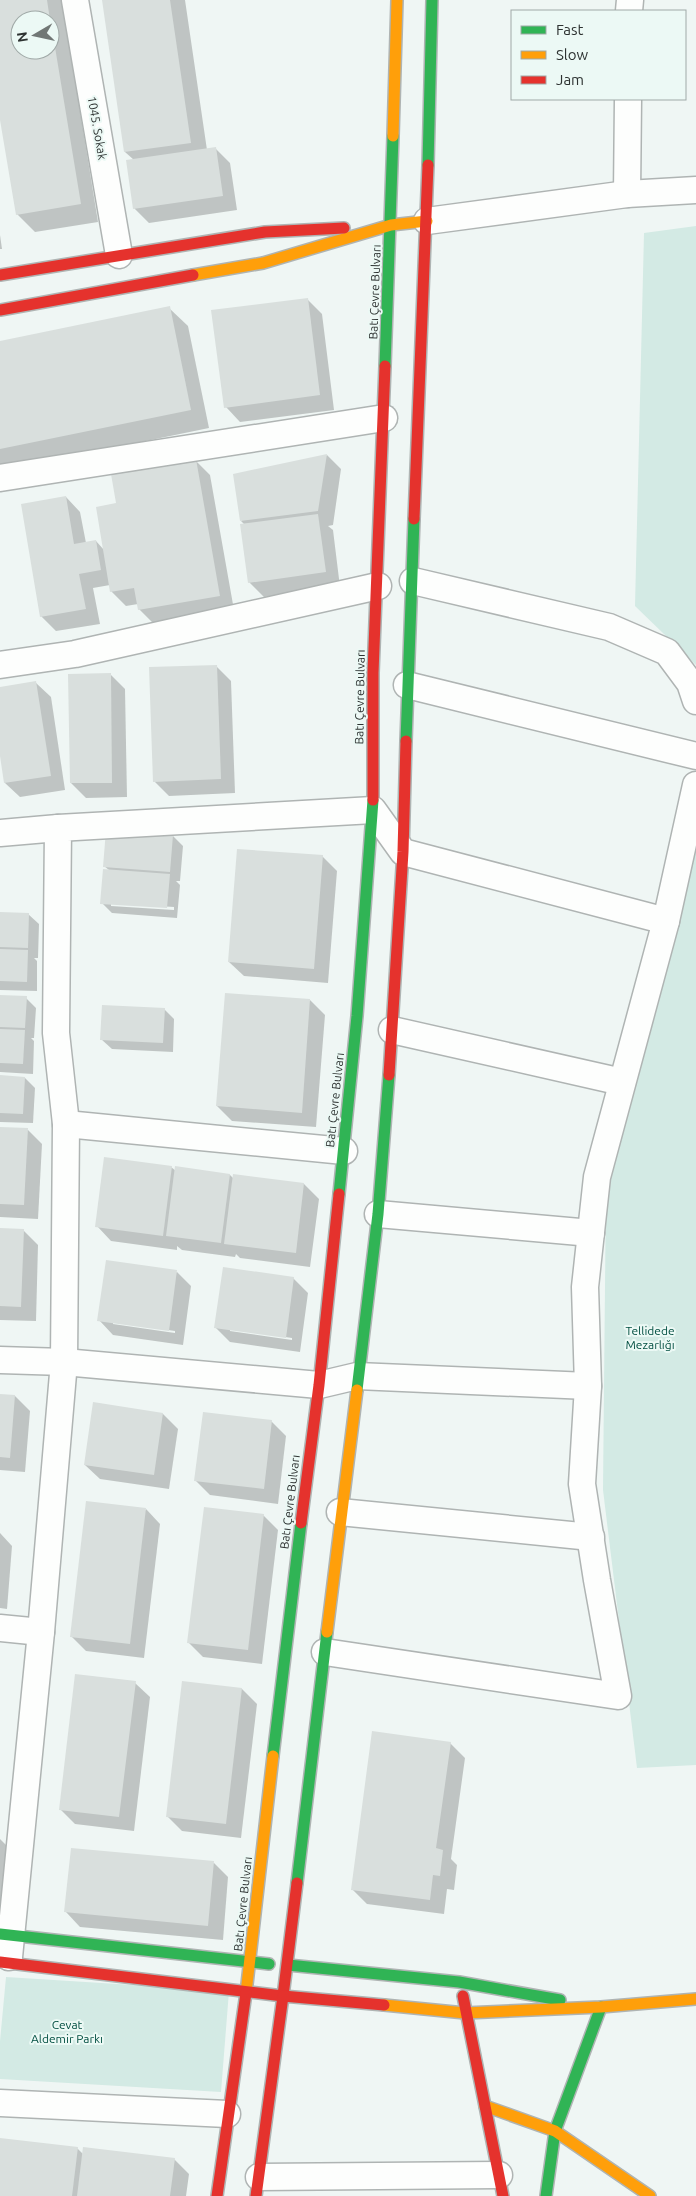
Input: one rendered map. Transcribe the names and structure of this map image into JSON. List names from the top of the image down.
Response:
{
  "streets": {
    "main road": ["Batı Çevre Bulvarı"],
    "street": ["1045. Sokak"]
  },
  "parks": ["Tellidede Mezarlığı", "Cevat Aldemir Parkı"],
  "legend": ["Fast", "Slow", "Jam"],
  "north": "left"
}
